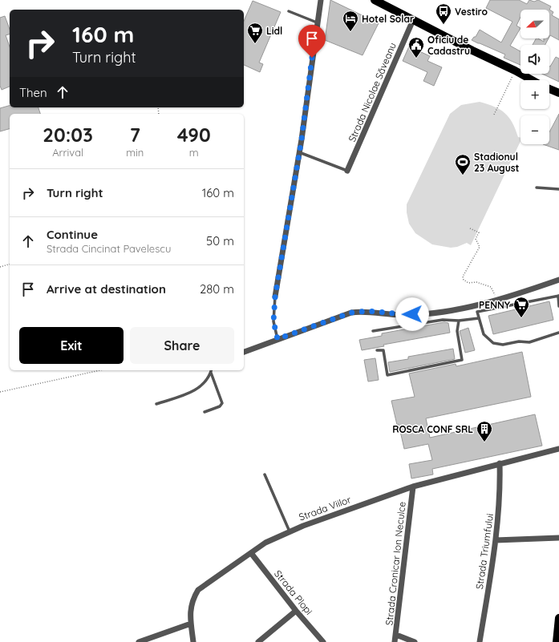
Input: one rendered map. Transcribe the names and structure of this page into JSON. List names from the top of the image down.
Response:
{
  "streets": {
    "street": [
      "Strada Nicolae Săveanu",
      "Strada Viilor",
      "Strada Triumfului",
      "Strada Cronicar Ion Neculce",
      "Strada Plopi"
    ]
  },
  "crossings": [
    ["Strada Viilor", "Strada Triumfului"],
    ["Strada Viilor", "Strada Cronicar Ion Neculce"],
    ["Strada Viilor", "Strada Plopi"]
  ],
  "places": {
    "bus stop": ["Vestiro"],
    "hotel": ["Hotel Solar"],
    "supermarket": ["Lidl", "PENNY"],
    "public building": ["Oficiu de Cadastru"],
    "sports": ["Stadionul 23 August"],
    "building": ["ROSCA CONF SRL"]
  },
  "north": "left",
  "page": {
    "map_buttons": ["+", "−"],
    "turn": ["160 m", "Turn right"],
    "then": "Then",
    "eta": [
      "20:03",
      "Arrival",
      "7",
      "min",
      "490",
      "m"
    ],
    "list": [
      {
        "name": "Turn right",
        "value": "160 m"
      },
      {
        "name": "Continue",
        "note": "Strada Cincinat Pavelescu",
        "value": "50 m"
      },
      {
        "name": "Arrive at destination",
        "value": "280 m"
      }
    ],
    "buttons": ["Exit", "Share"]
  }
}
